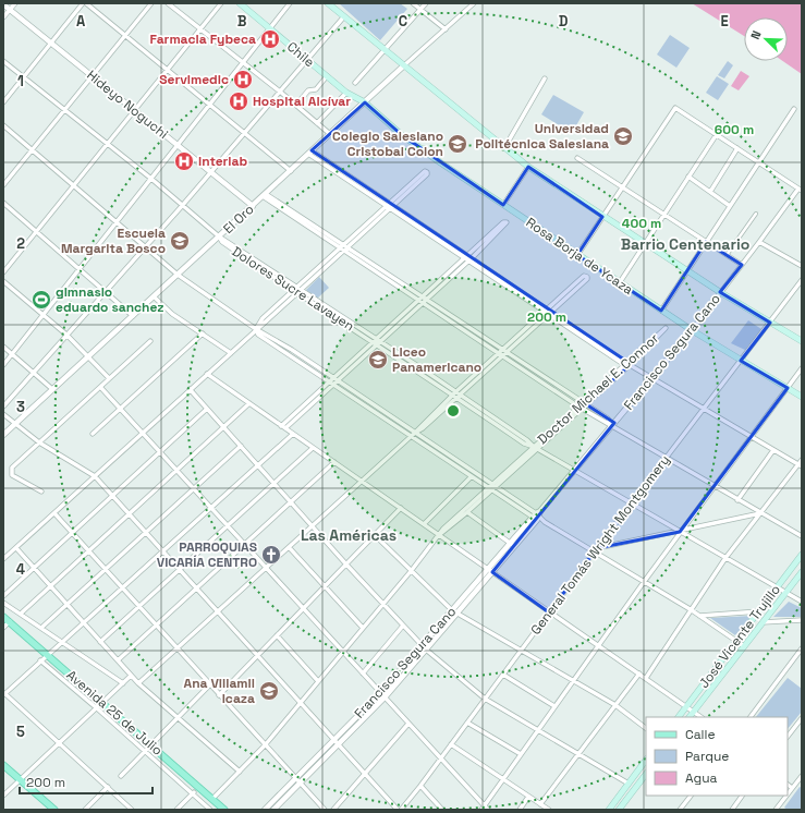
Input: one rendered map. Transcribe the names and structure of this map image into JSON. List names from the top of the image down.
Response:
{
  "streets": {
    "main road": [
      "Chile",
      "Rosa Borja de Ycaza",
      "José Vicente Trujillo",
      "Avenida 25 de Julio"
    ],
    "street": [
      "Hideyo Noguchi",
      "El Oro",
      "Dolores Sucre Lavayen",
      "Francisco Segura Cano",
      "Doctor Michael E. Connor",
      "General Tomás Wright Montgomery"
    ]
  },
  "crossings": [
    ["Chile", "El Oro"],
    ["Chile", "Rosa Borja de Ycaza"],
    ["Hideyo Noguchi", "El Oro"],
    ["El Oro", "Rosa Borja de Ycaza"],
    ["El Oro", "Dolores Sucre Lavayen"],
    ["Rosa Borja de Ycaza", "Francisco Segura Cano"],
    ["Rosa Borja de Ycaza", "General Tomás Wright Montgomery"],
    ["Dolores Sucre Lavayen", "Francisco Segura Cano"],
    ["Dolores Sucre Lavayen", "Doctor Michael E. Connor"],
    ["Dolores Sucre Lavayen", "General Tomás Wright Montgomery"],
    ["Dolores Sucre Lavayen", "José Vicente Trujillo"],
    ["Doctor Michael E. Connor", "Avenida 25 de Julio"]
  ],
  "districts": ["Barrio Centenario", "Las Américas"],
  "places": {
    "hospital": [
      "Farmacia Fybeca",
      "Servimedic",
      "Hospital Alcívar",
      "Interlab"
    ],
    "school or university": [
      "Universidad Politécnica Salesiana",
      "Colegio Salesiano Cristobal Colon",
      "Escuela Margarita Bosco",
      "Liceo Panamericano",
      "Ana Villamil Icaza"
    ],
    "sports": ["gimnasio eduardo sanchez"],
    "church": ["PARROQUIAS VICARÍA CENTRO"]
  },
  "legend": ["Calle", "Parque", "Agua"],
  "scale_bar": "200 m",
  "north": "top left",
  "grid": {
    "columns": [
      "A",
      "B",
      "C",
      "D",
      "E"
    ],
    "rows": [
      "1",
      "2",
      "3",
      "4",
      "5"
    ]
  },
  "rings": ["600 m", "400 m", "200 m"]
}
